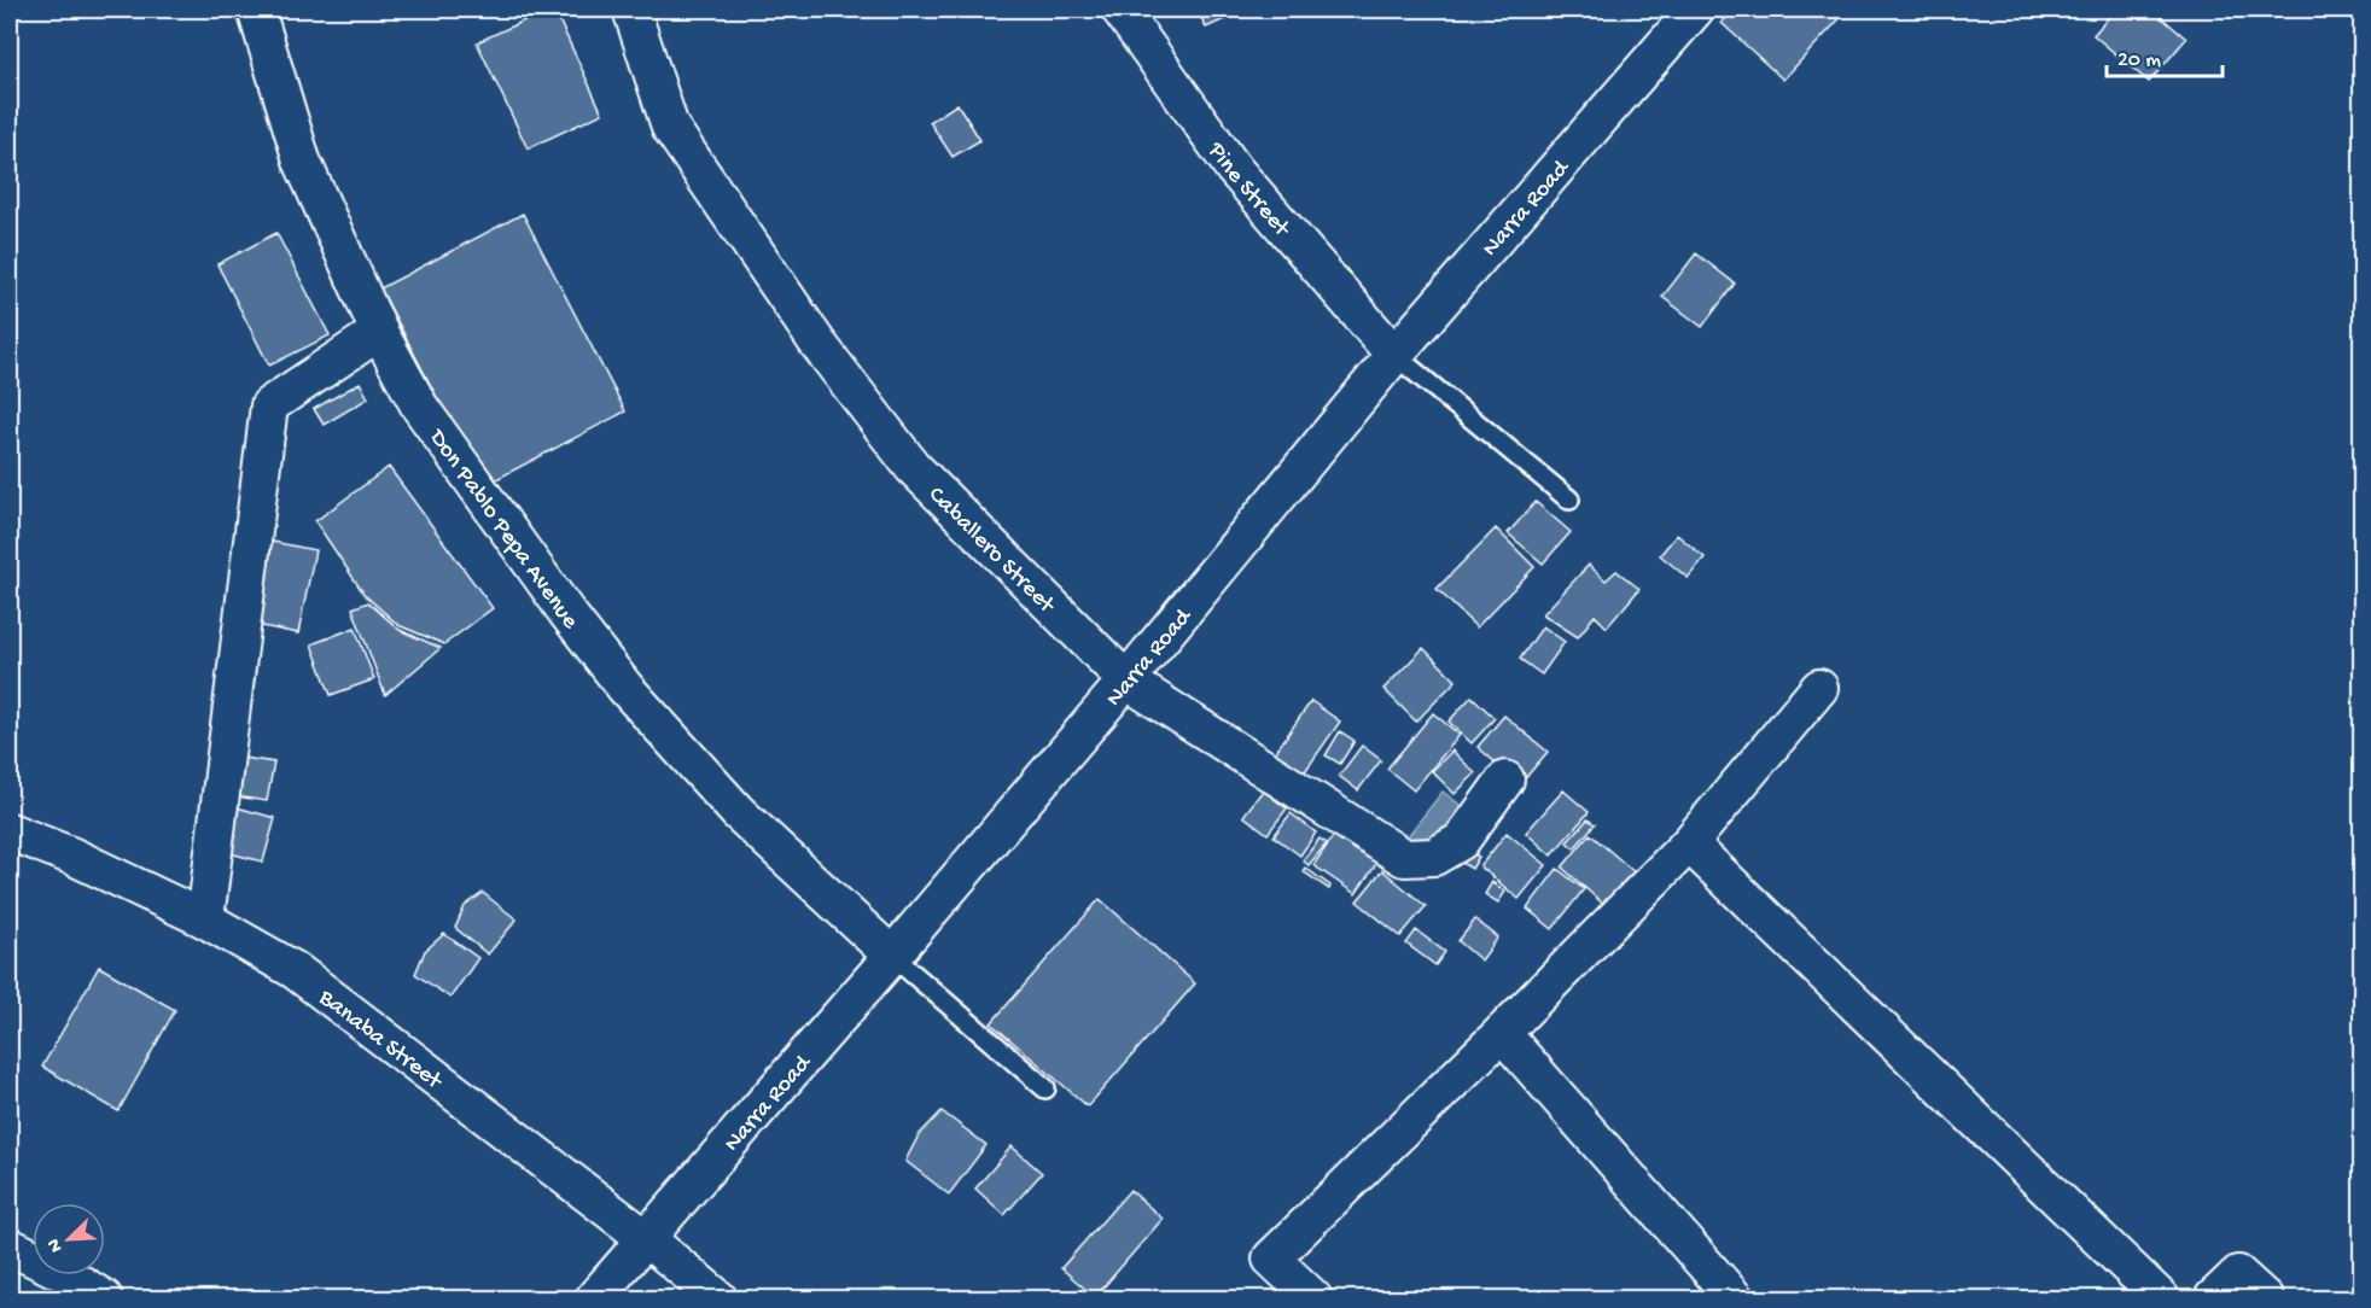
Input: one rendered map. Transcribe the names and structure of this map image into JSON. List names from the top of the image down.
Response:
{
  "streets": {
    "street": [
      "Pine Street",
      "Narra Road",
      "Don Pablo Pepa Avenue",
      "Caballero Street",
      "Banaba Street"
    ]
  },
  "crossings": [
    ["Pine Street", "Narra Road"],
    ["Narra Road", "Don Pablo Pepa Avenue"],
    ["Narra Road", "Caballero Street"],
    ["Narra Road", "Banaba Street"]
  ],
  "scale_bar": "20 m",
  "north": "bottom left"
}
